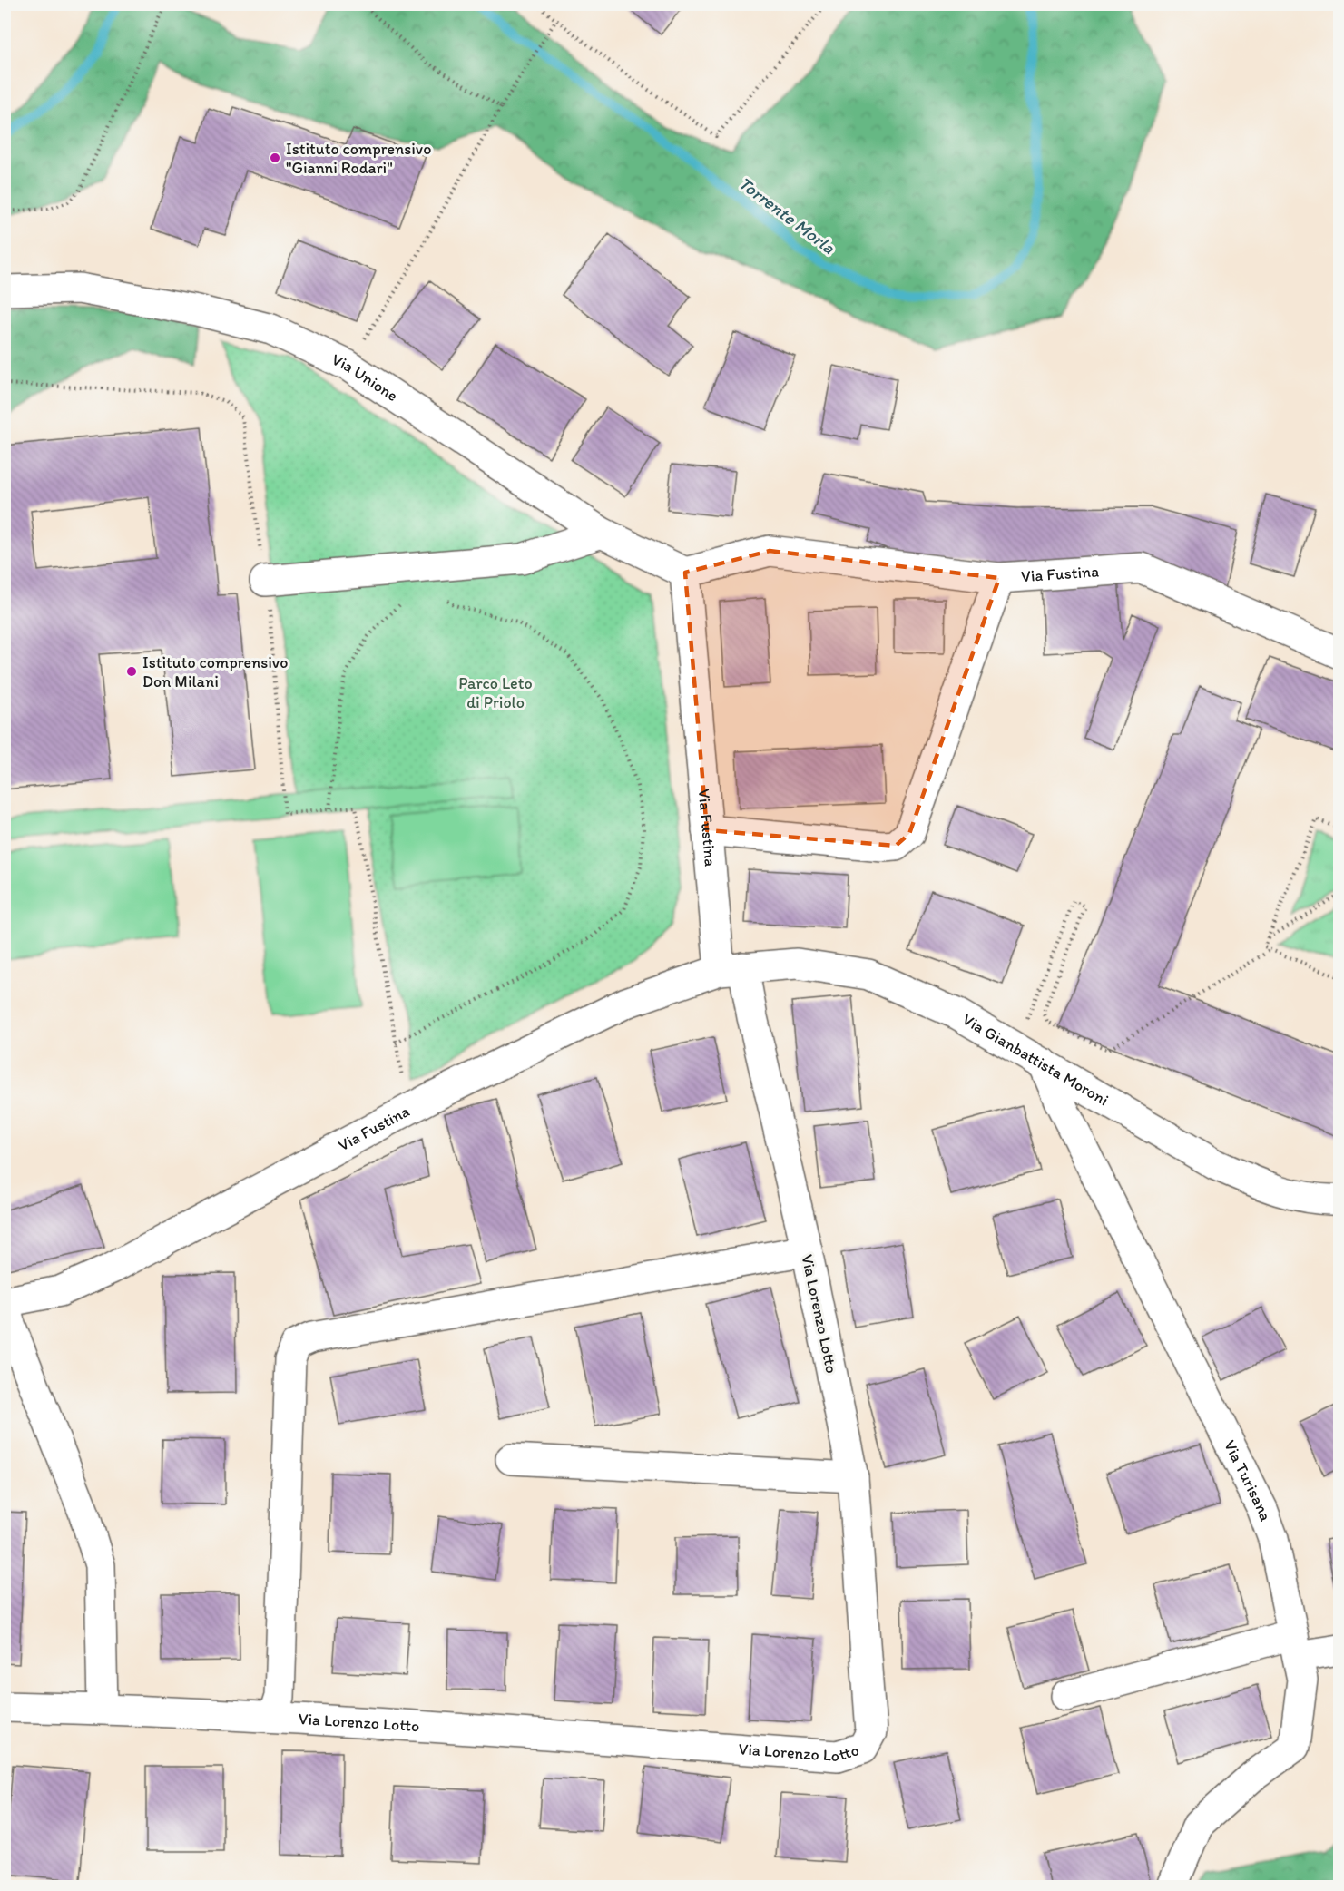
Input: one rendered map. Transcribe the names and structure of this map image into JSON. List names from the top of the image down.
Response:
{
  "streets": {
    "street": [
      "Via Unione",
      "Via Fustina",
      "Via Gianbattista Moroni",
      "Via Lorenzo Lotto",
      "Via Turisana"
    ]
  },
  "crossings": [
    ["Via Unione", "Via Fustina"],
    ["Via Fustina", "Via Gianbattista Moroni"],
    ["Via Fustina", "Via Lorenzo Lotto"],
    ["Via Gianbattista Moroni", "Via Lorenzo Lotto"],
    ["Via Gianbattista Moroni", "Via Turisana"]
  ],
  "water": ["Torrente Morla"],
  "parks": ["Parco Leto di Priolo"],
  "places": ["Istituto comprensivo \"Gianni Rodari\"", "Istituto comprensivo Don Milani"]
}
